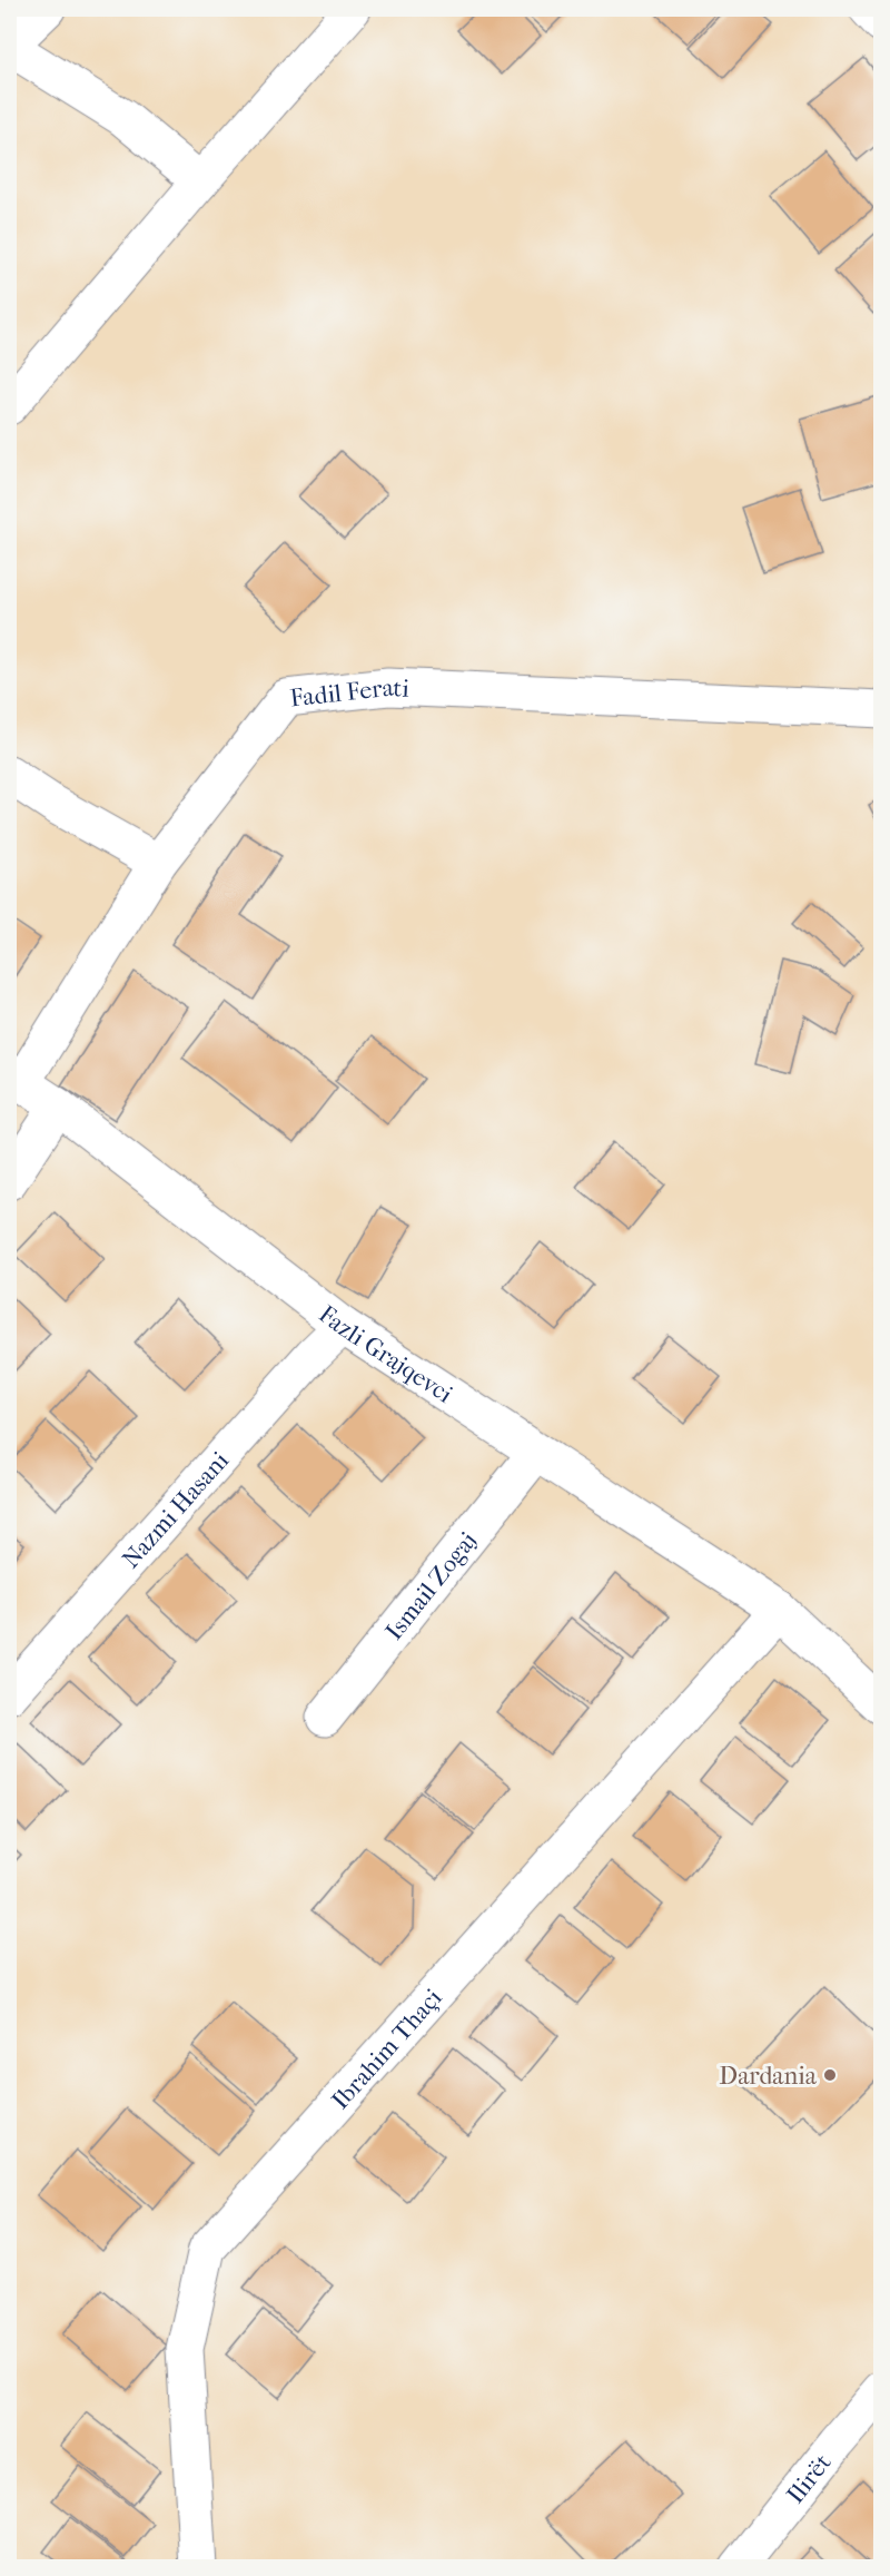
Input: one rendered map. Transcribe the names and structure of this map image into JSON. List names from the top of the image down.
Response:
{
  "streets": {
    "street": [
      "Fadil Ferati",
      "Fazli Grajqevci",
      "Nazmi Hasani",
      "Ismail Zogaj",
      "Ibrahim Thaçi",
      "Ilirët"
    ]
  },
  "crossings": [
    ["Fadil Ferati", "Fazli Grajqevci"],
    ["Fazli Grajqevci", "Nazmi Hasani"],
    ["Fazli Grajqevci", "Ismail Zogaj"],
    ["Fazli Grajqevci", "Ibrahim Thaçi"]
  ],
  "places": ["Dardania"]
}
